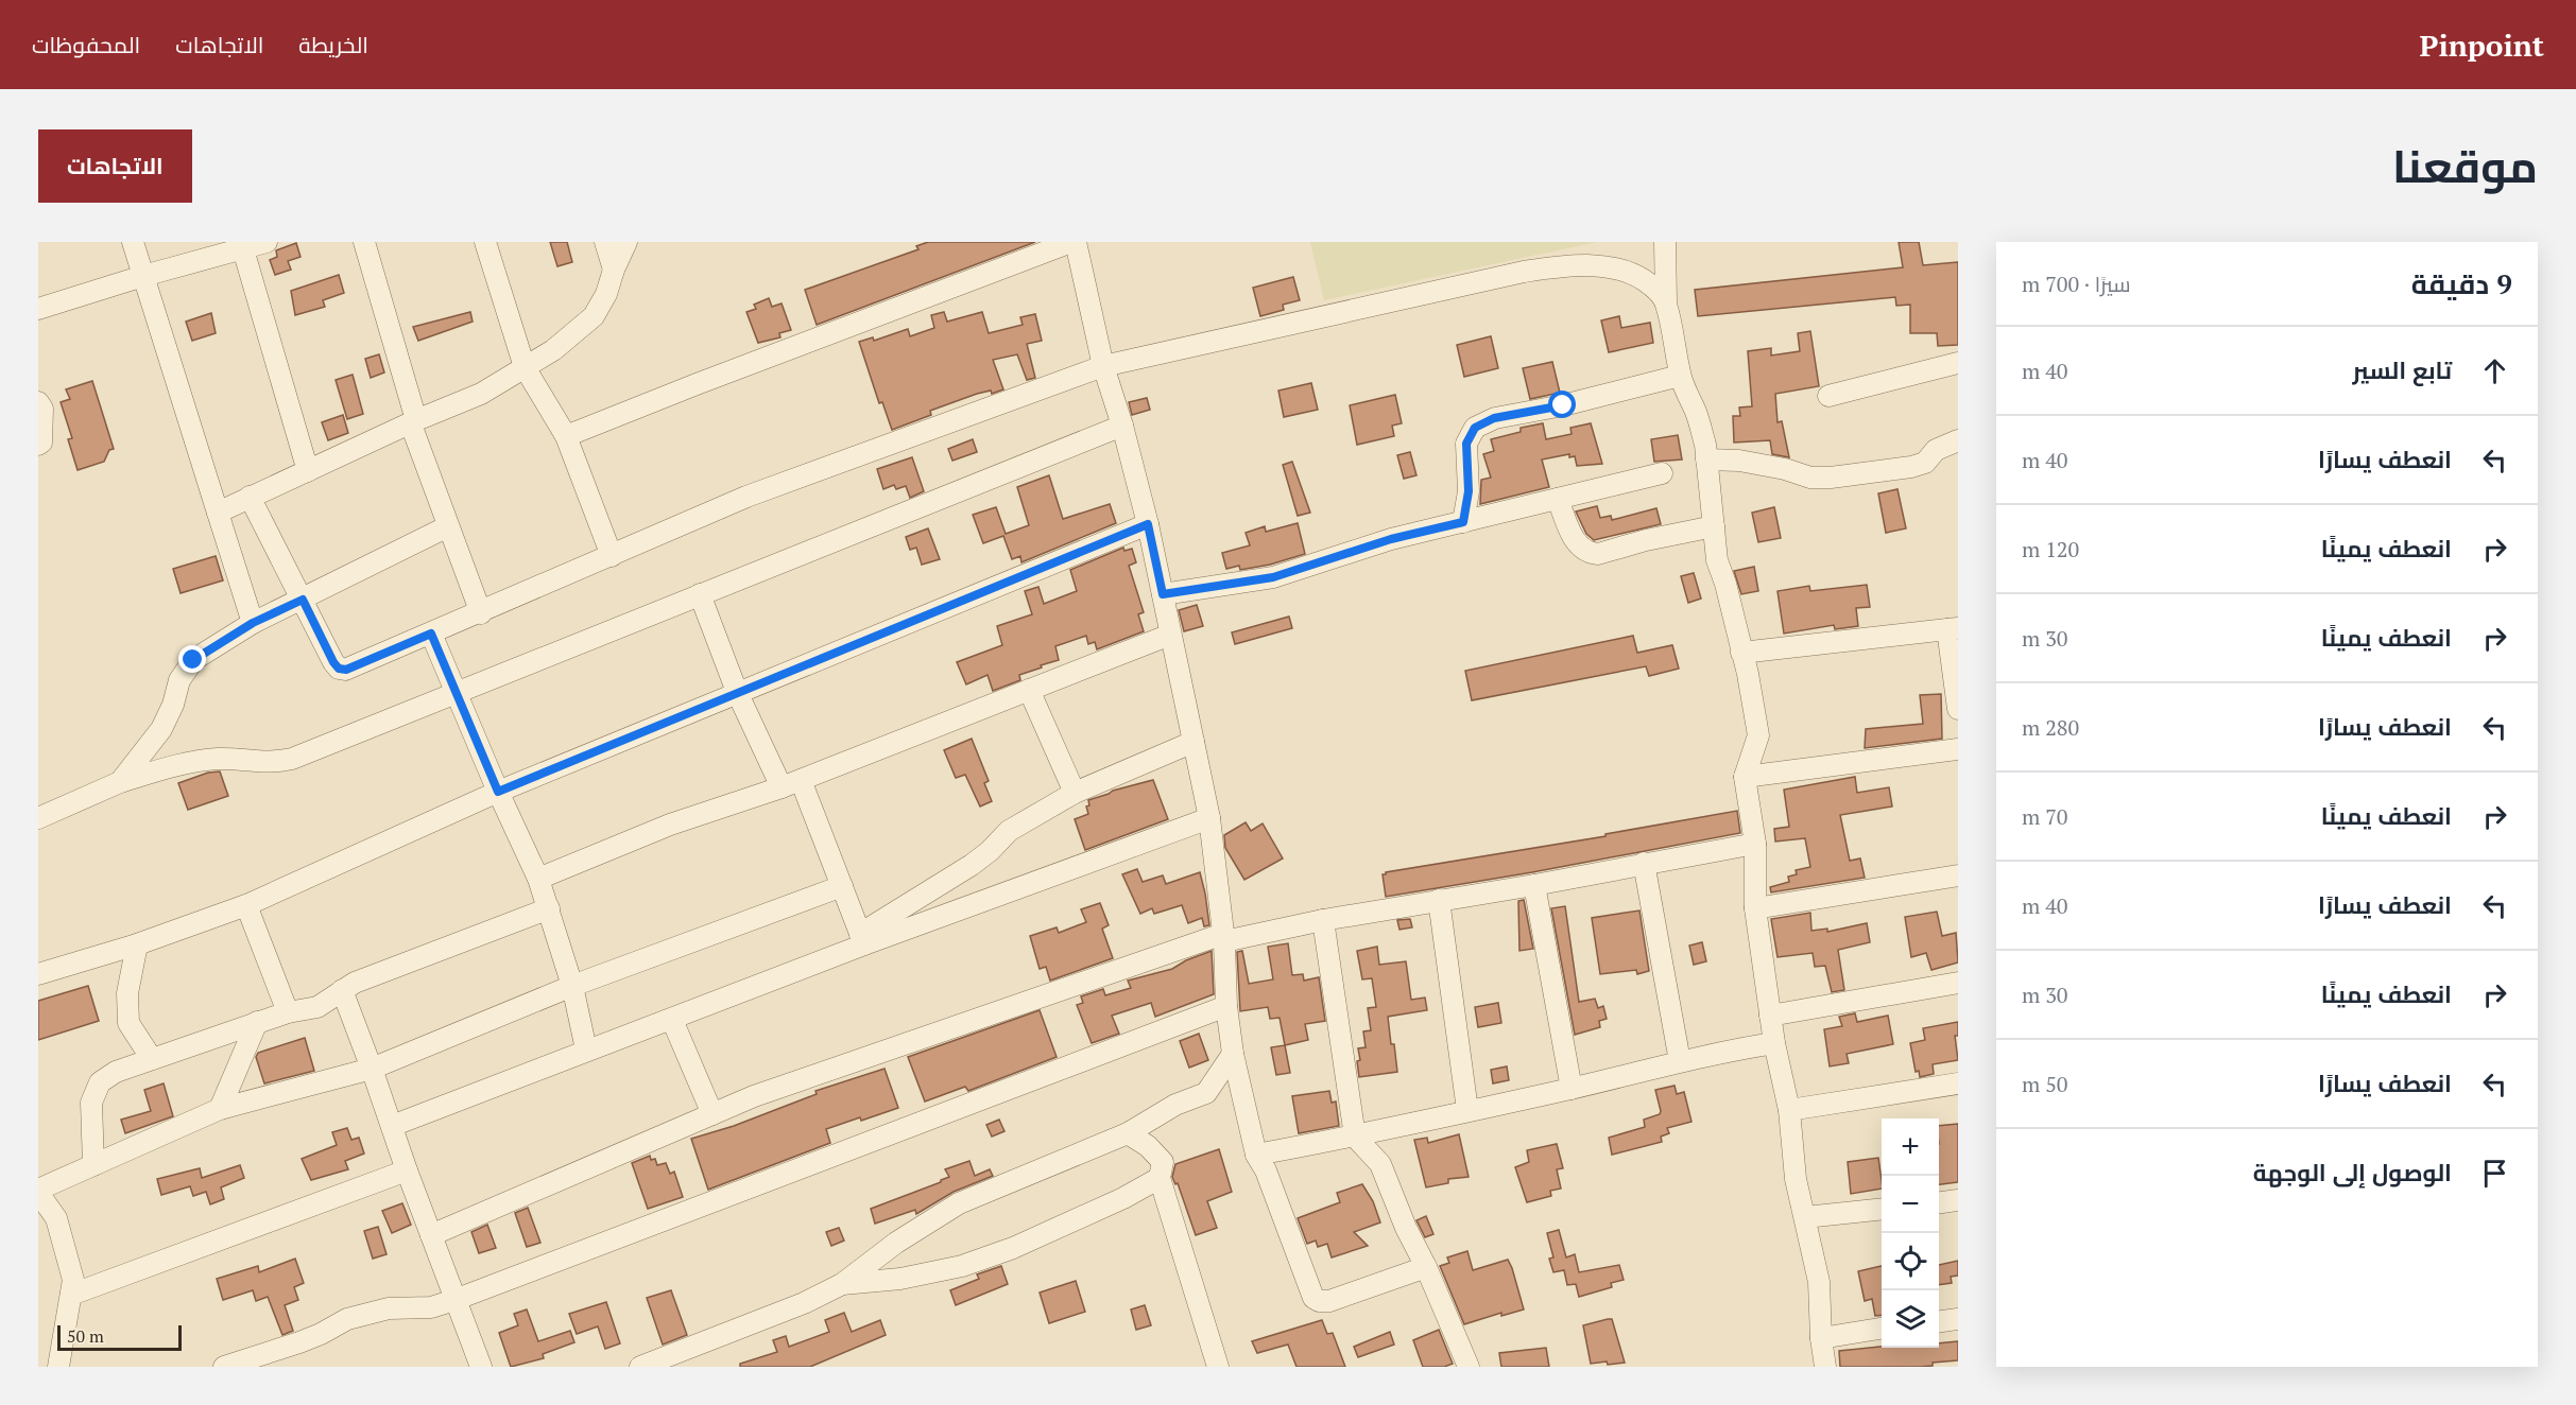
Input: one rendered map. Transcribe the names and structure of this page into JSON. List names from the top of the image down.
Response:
{
  "scale_bar": "50 m",
  "page": {
    "header": "Pinpoint",
    "nav": ["الخريطة", "الاتجاهات", "المحفوظات"],
    "title": "موقعنا",
    "buttons": "الاتجاهات",
    "heading": ["9 دقيقة", "سيرًا · 700 m"],
    "list": [
      ["تابع السير", "40 m"],
      ["انعطف يسارًا", "40 m"],
      ["انعطف يمينًا", "120 m"],
      ["انعطف يمينًا", "30 m"],
      ["انعطف يسارًا", "280 m"],
      ["انعطف يمينًا", "70 m"],
      ["انعطف يسارًا", "40 m"],
      ["انعطف يمينًا", "30 m"],
      ["انعطف يسارًا", "50 m"],
      "الوصول إلى الوجهة"
    ],
    "map_buttons": ["+", "−"],
    "scale": "50 m"
  }
}
